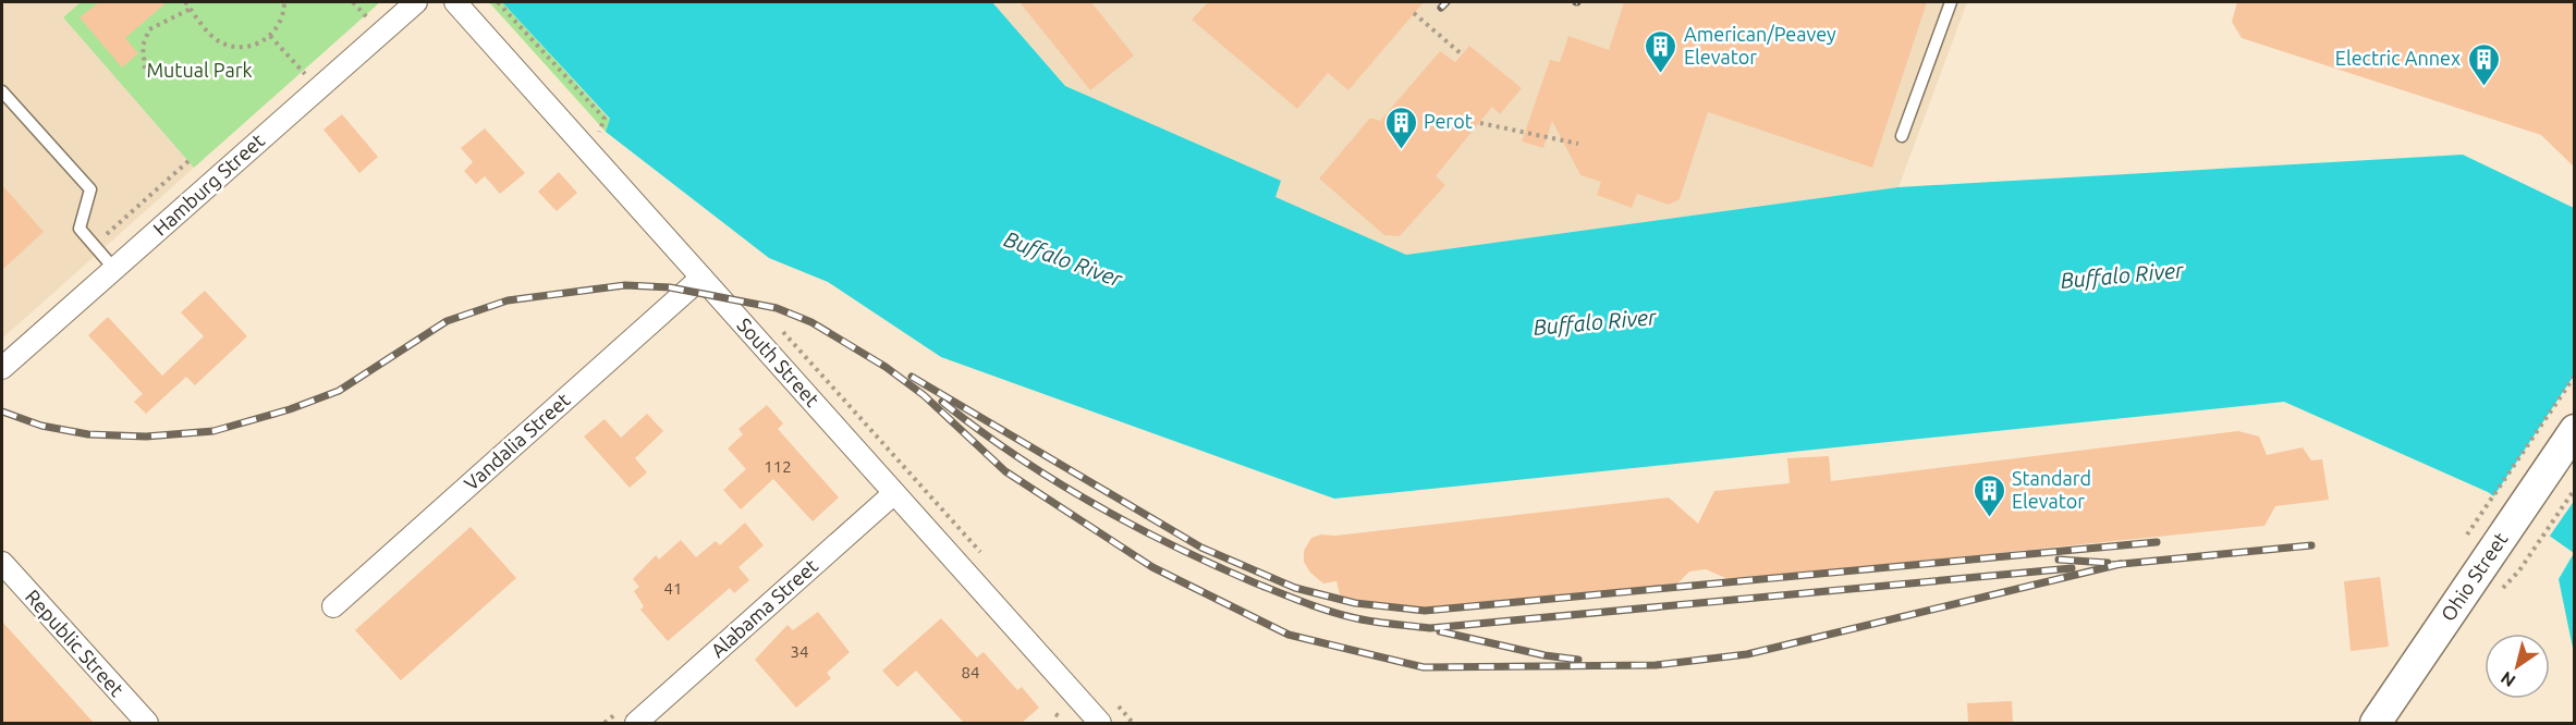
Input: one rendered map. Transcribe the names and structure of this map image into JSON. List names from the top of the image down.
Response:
{
  "streets": {
    "street": [
      "Hamburg Street",
      "South Street",
      "Vandalia Street",
      "Ohio Street",
      "Alabama Street",
      "Republic Street"
    ]
  },
  "crossings": [
    ["South Street", "Vandalia Street"],
    ["South Street", "Alabama Street"]
  ],
  "water": ["Buffalo River"],
  "parks": ["Mutual Park"],
  "places": {
    "building": [
      "American/Peavey Elevator",
      "Electric Annex",
      "Perot",
      "Standard Elevator"
    ]
  },
  "house_numbers": [
    "112",
    "41",
    "34",
    "84"
  ],
  "north": "bottom left"
}
